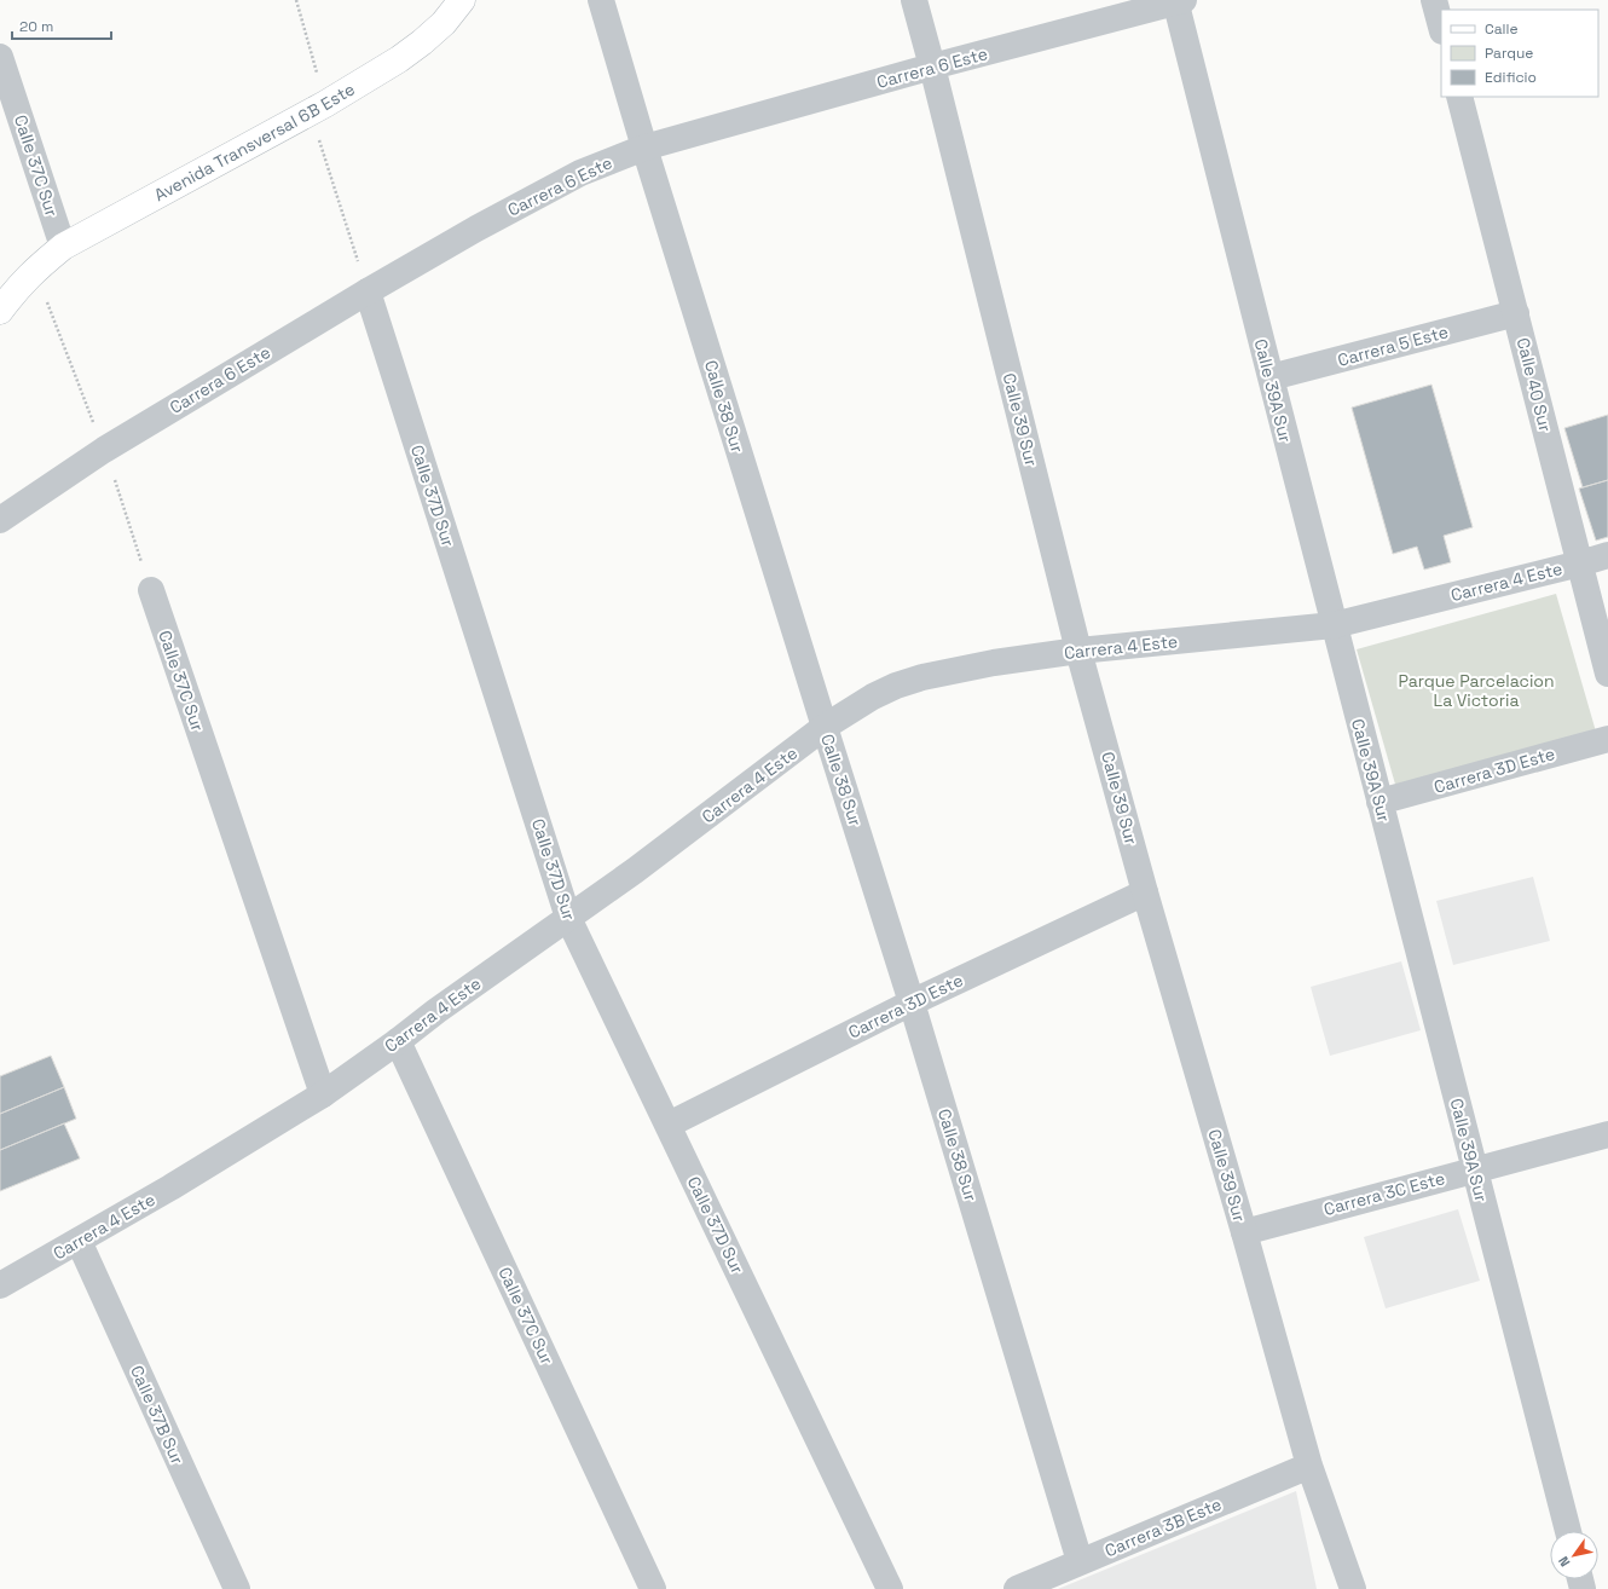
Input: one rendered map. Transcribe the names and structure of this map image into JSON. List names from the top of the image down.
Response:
{
  "streets": {
    "main road": ["Avenida Transversal 6B Este"],
    "street": [
      "Carrera 6 Este",
      "Calle 37C Sur",
      "Carrera 5 Este",
      "Calle 40 Sur",
      "Calle 39A Sur",
      "Calle 38 Sur",
      "Calle 39 Sur",
      "Calle 37D Sur",
      "Carrera 4 Este",
      "Carrera 3D Este",
      "Carrera 3C Este",
      "Calle 37B Sur",
      "Carrera 3B Este"
    ]
  },
  "crossings": [
    ["Carrera 6 Este", "Calle 39A Sur"],
    ["Carrera 6 Este", "Calle 38 Sur"],
    ["Carrera 6 Este", "Calle 39 Sur"],
    ["Carrera 6 Este", "Calle 37D Sur"],
    ["Avenida Transversal 6B Este", "Calle 37C Sur"],
    ["Calle 37C Sur", "Carrera 4 Este"],
    ["Carrera 5 Este", "Calle 40 Sur"],
    ["Carrera 5 Este", "Calle 39A Sur"],
    ["Calle 40 Sur", "Carrera 4 Este"],
    ["Calle 39A Sur", "Carrera 4 Este"],
    ["Calle 39A Sur", "Carrera 3D Este"],
    ["Calle 39A Sur", "Carrera 3C Este"],
    ["Calle 38 Sur", "Carrera 4 Este"],
    ["Calle 38 Sur", "Carrera 3D Este"],
    ["Calle 38 Sur", "Carrera 3B Este"],
    ["Calle 39 Sur", "Carrera 4 Este"],
    ["Calle 39 Sur", "Carrera 3D Este"],
    ["Calle 39 Sur", "Carrera 3C Este"],
    ["Calle 39 Sur", "Carrera 3B Este"],
    ["Calle 37D Sur", "Carrera 4 Este"],
    ["Calle 37D Sur", "Carrera 3D Este"],
    ["Carrera 4 Este", "Calle 37B Sur"]
  ],
  "parks": ["Parque Parcelacion La Victoria"],
  "legend": ["Calle", "Parque", "Edificio"],
  "scale_bar": "20 m",
  "north": "bottom left"
}
